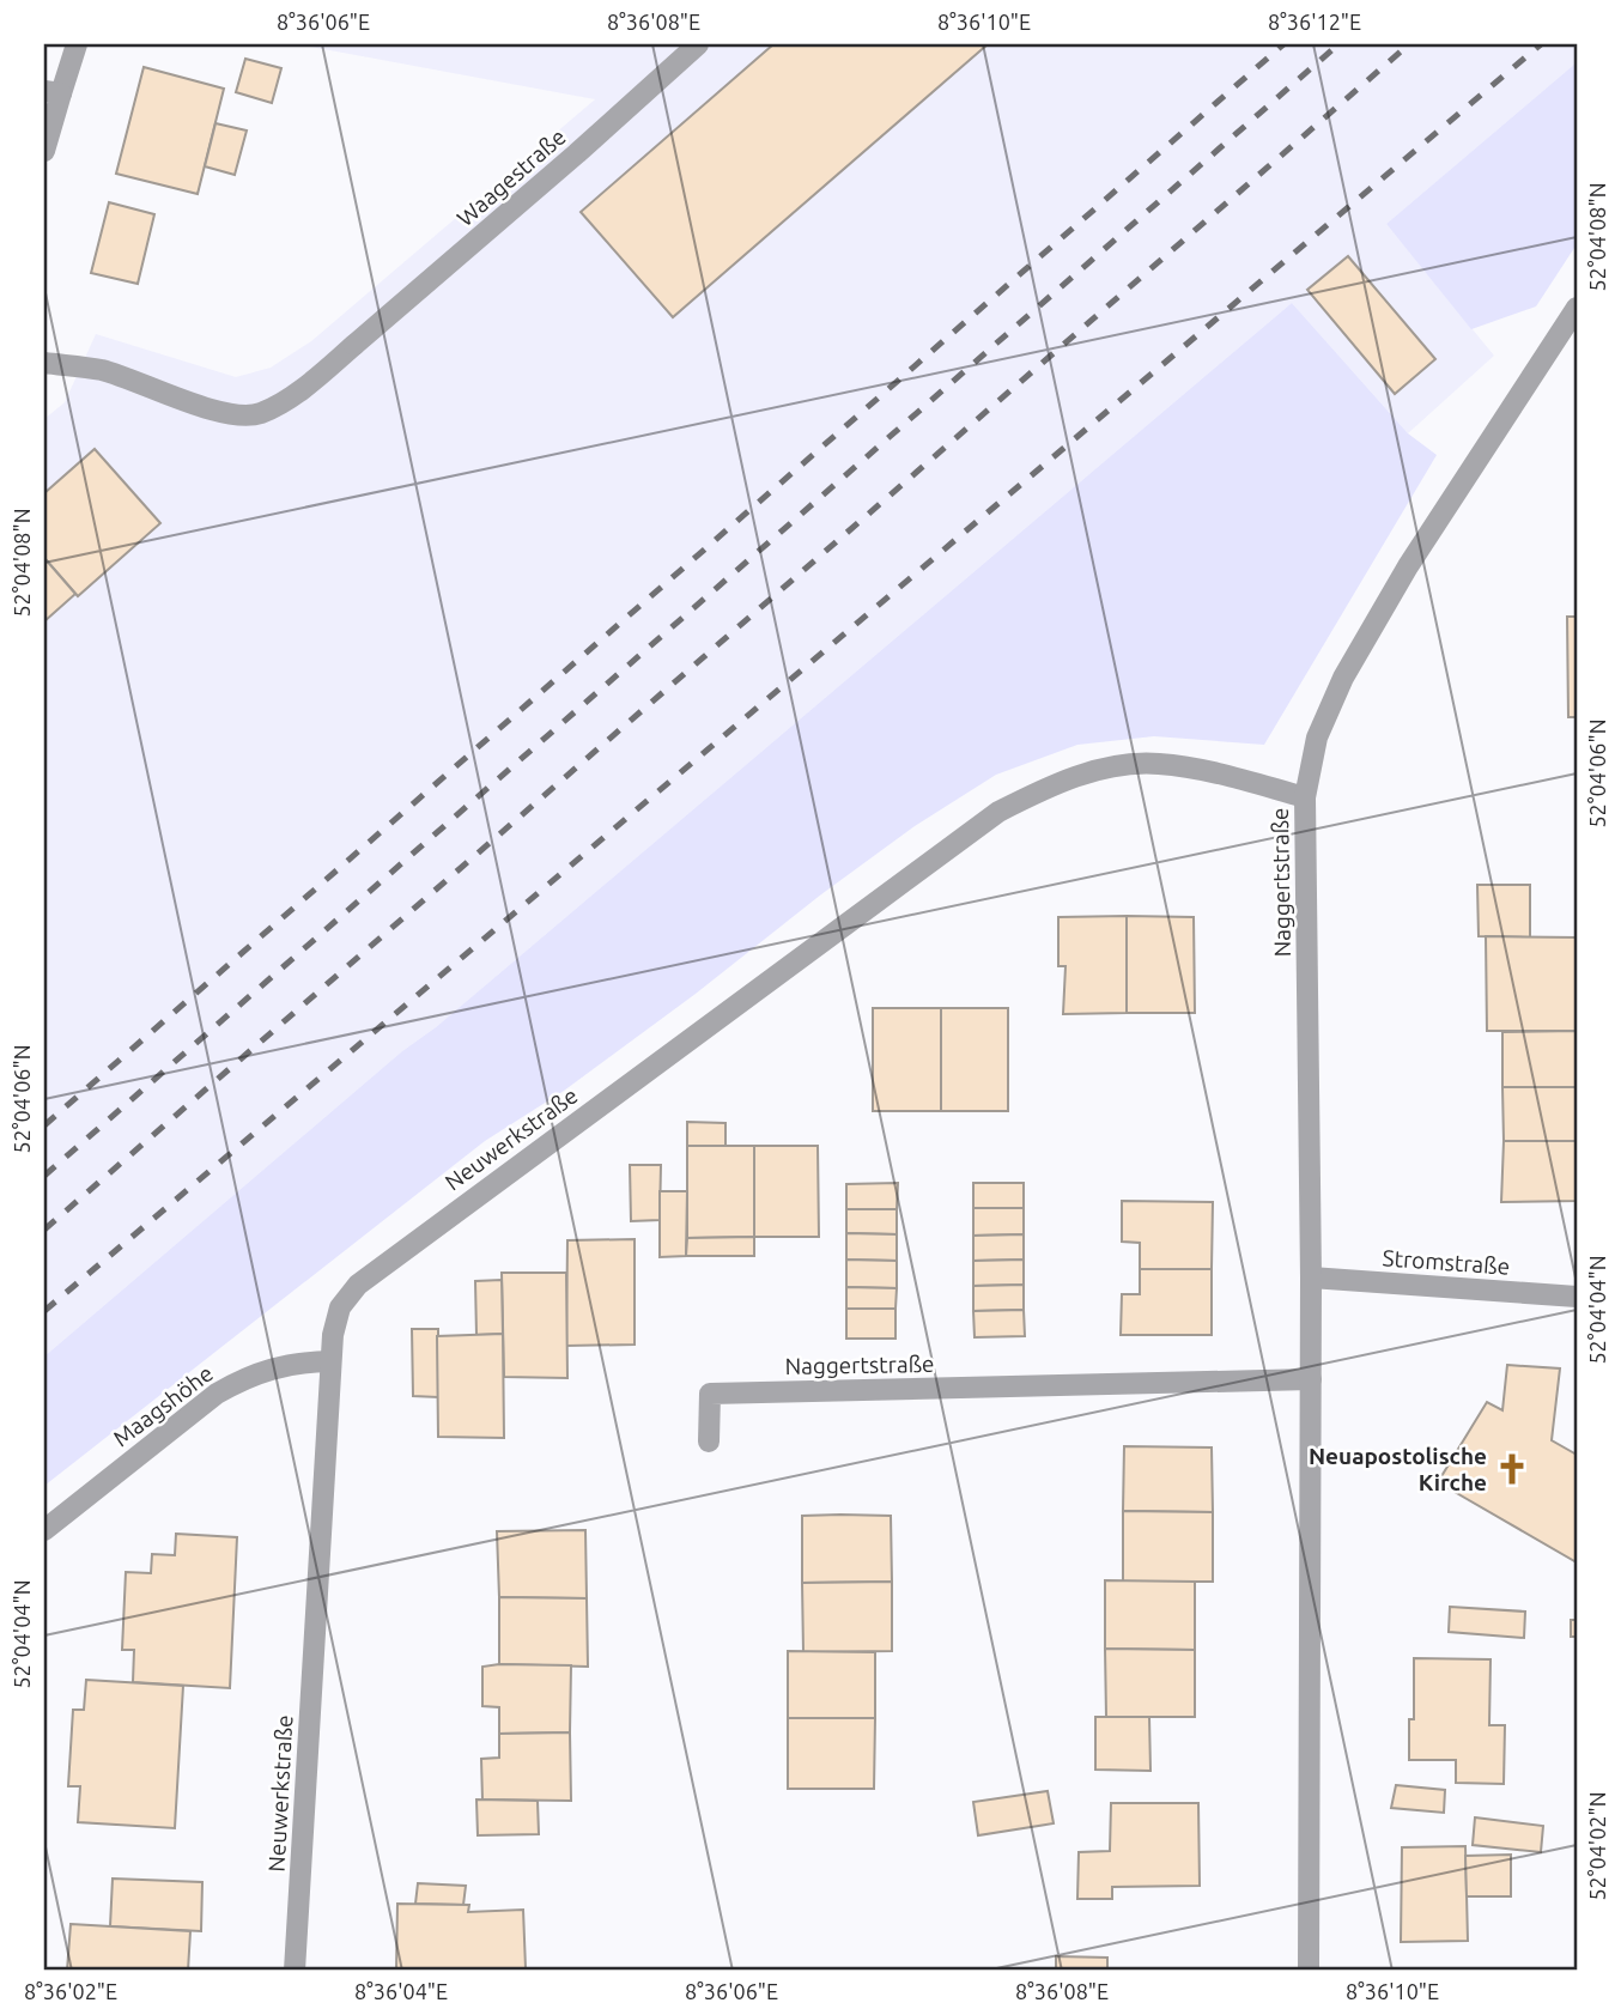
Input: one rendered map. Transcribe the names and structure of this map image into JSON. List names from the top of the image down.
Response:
{
  "streets": {
    "street": [
      "Waagestraße",
      "Naggertstraße",
      "Neuwerkstraße",
      "Stromstraße",
      "Maagshöhe"
    ]
  },
  "crossings": [
    ["Naggertstraße", "Neuwerkstraße"],
    ["Naggertstraße", "Stromstraße"],
    ["Neuwerkstraße", "Maagshöhe"]
  ],
  "places": {
    "church": ["Neuapostolische Kirche"]
  },
  "coordinates": [
    "8°36'06\"E",
    "8°36'08\"E",
    "8°36'10\"E",
    "8°36'12\"E",
    "52°04'08\"N",
    "52°04'06\"N",
    "52°04'04\"N",
    "52°04'02\"N",
    "8°36'02\"E",
    "8°36'04\"E"
  ]
}
